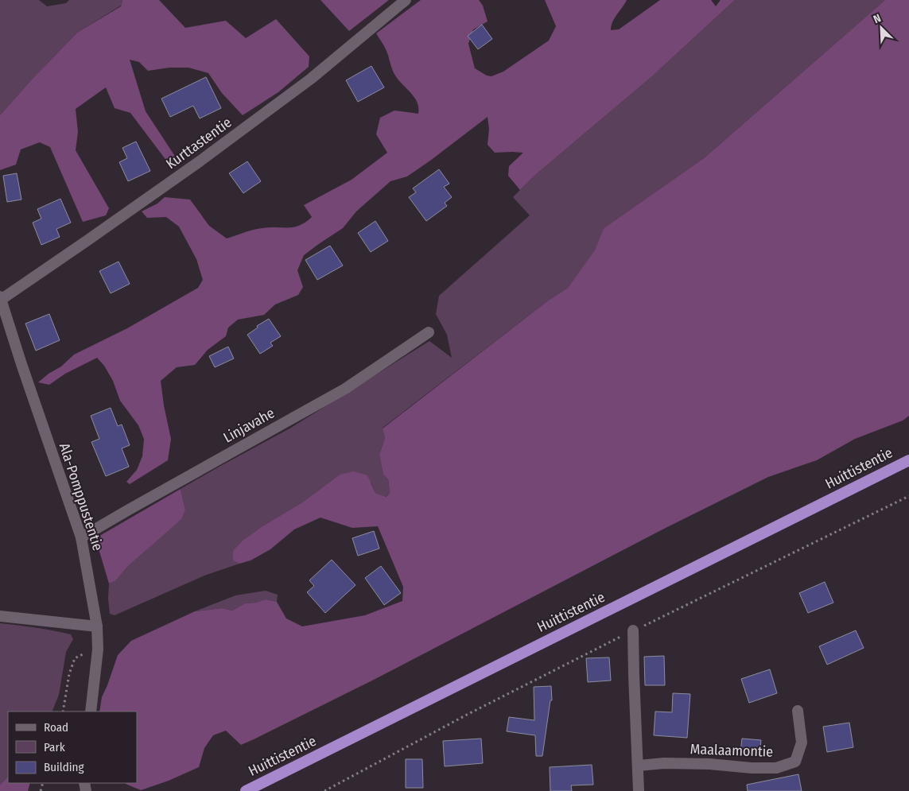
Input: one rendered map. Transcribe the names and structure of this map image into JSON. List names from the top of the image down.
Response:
{
  "streets": {
    "highway": ["Huittistentie"],
    "street": [
      "Kurttastentie",
      "Linjavahe",
      "Ala-Pomppustentie",
      "Maalaamontie"
    ]
  },
  "crossings": [
    ["Kurttastentie", "Ala-Pomppustentie"],
    ["Linjavahe", "Ala-Pomppustentie"]
  ],
  "legend": ["Road", "Park", "Building"],
  "north": "top left"
}
